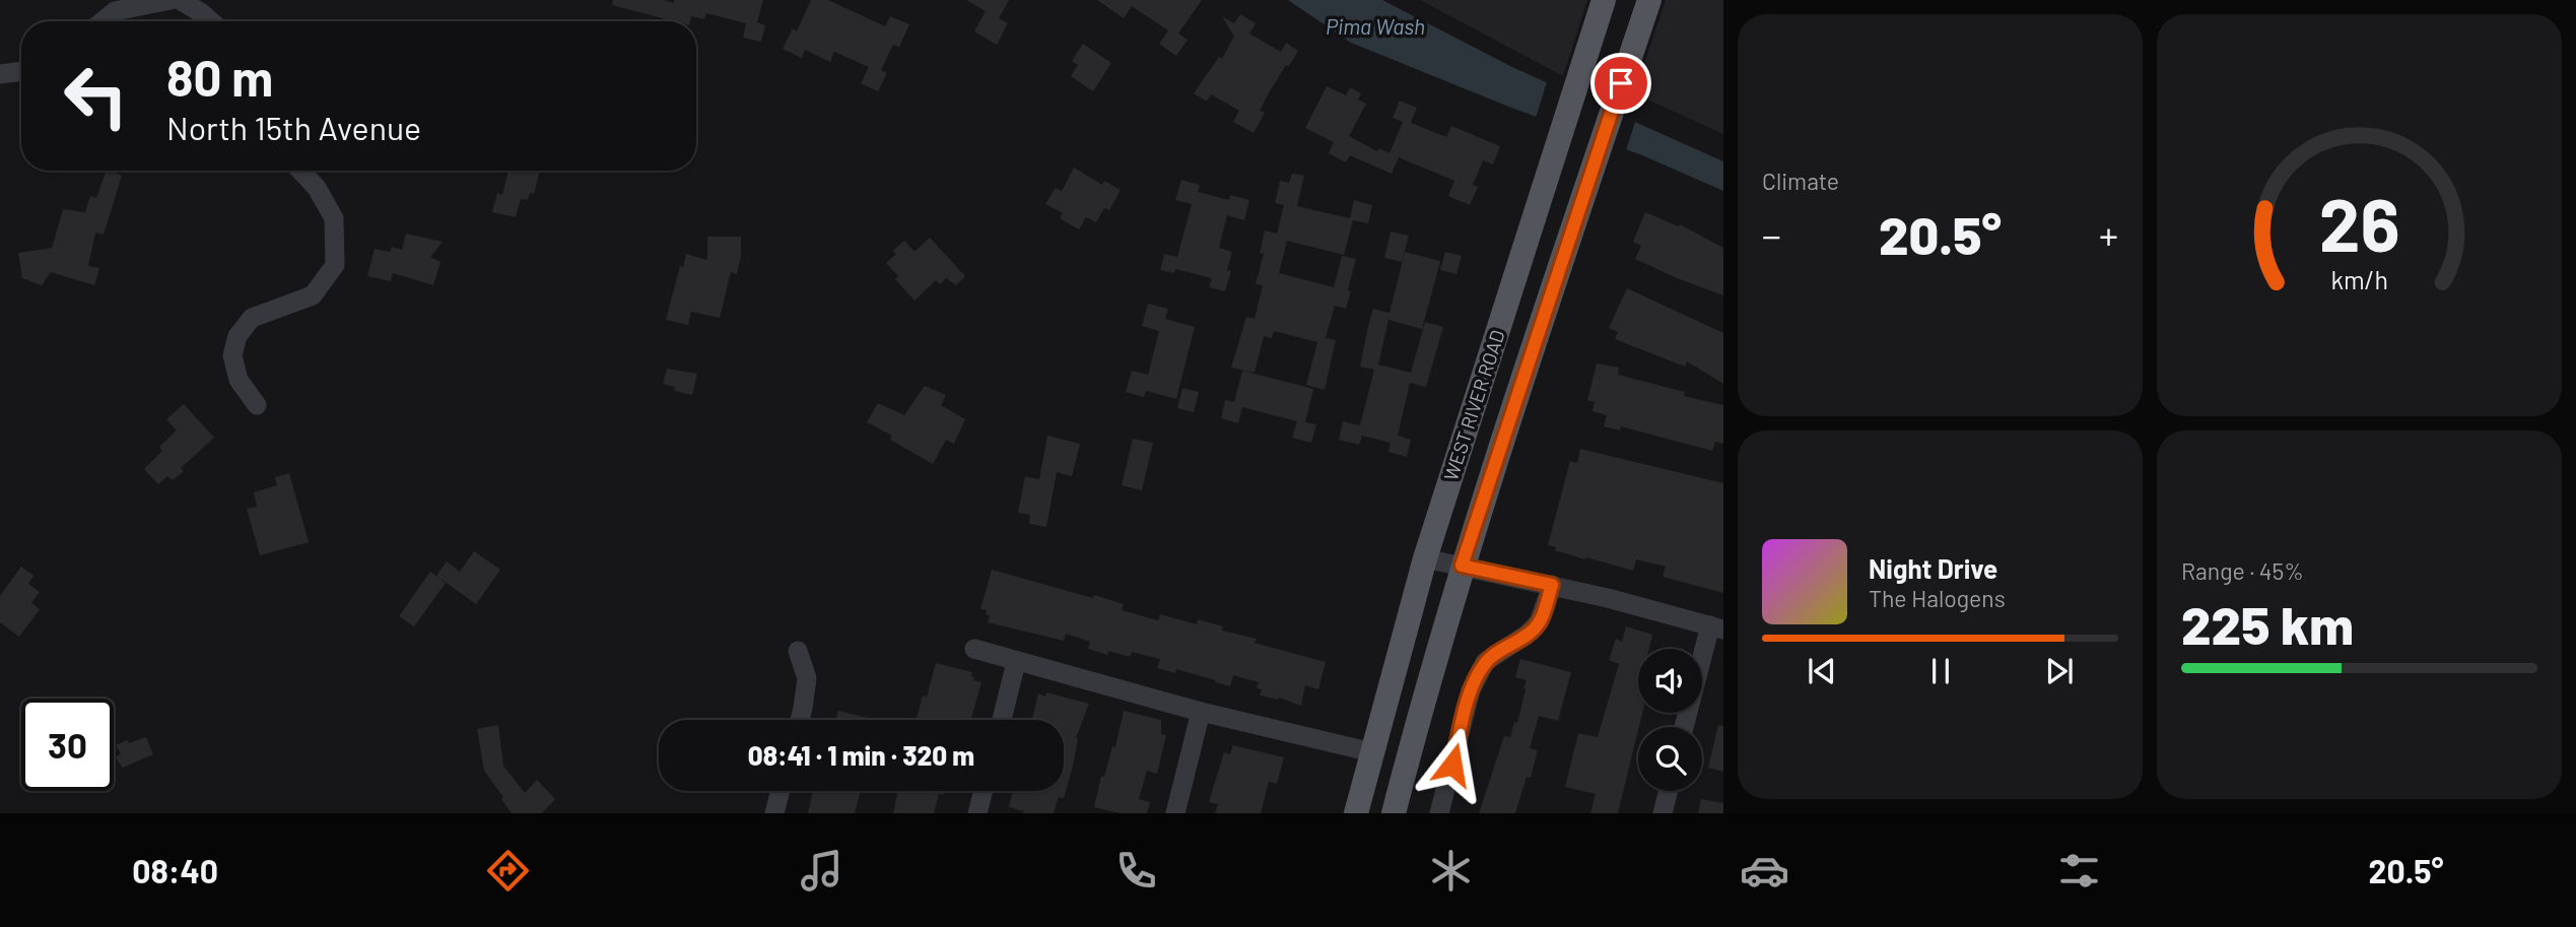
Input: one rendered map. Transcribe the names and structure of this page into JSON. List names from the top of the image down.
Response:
{
  "streets": {
    "main road": ["WEST RIVER ROAD"]
  },
  "water": ["Pima Wash"],
  "page": {
    "tile": [
      "Climate",
      ["Range · 45%", "225 km"]
    ],
    "turn": ["80 m", "North 15th Avenue"],
    "heat": ["−", "20.5°", "+"],
    "song": ["Night Drive", "The Halogens"],
    "limit": "30",
    "trip": "08:41 · 1 min · 320 m",
    "tabs": ["08:40", "20.5°"],
    "gauge": ["26", "km/h"]
  }
}
